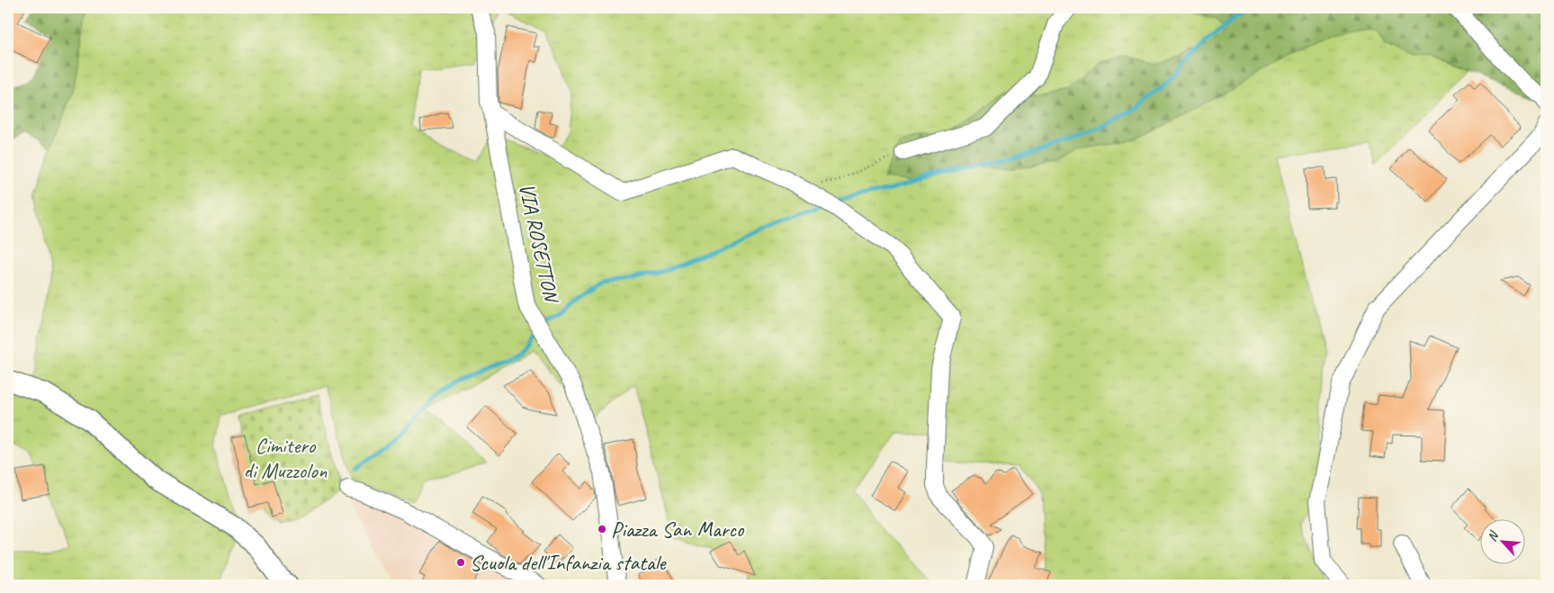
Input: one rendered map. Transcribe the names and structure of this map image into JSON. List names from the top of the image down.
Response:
{
  "streets": {
    "street": ["VIA ROSETTON"]
  },
  "parks": ["Cimitero di Muzzolon"],
  "places": ["Piazza San Marco", "Scuola dell'Infanzia statale"],
  "north": "top left"
}
